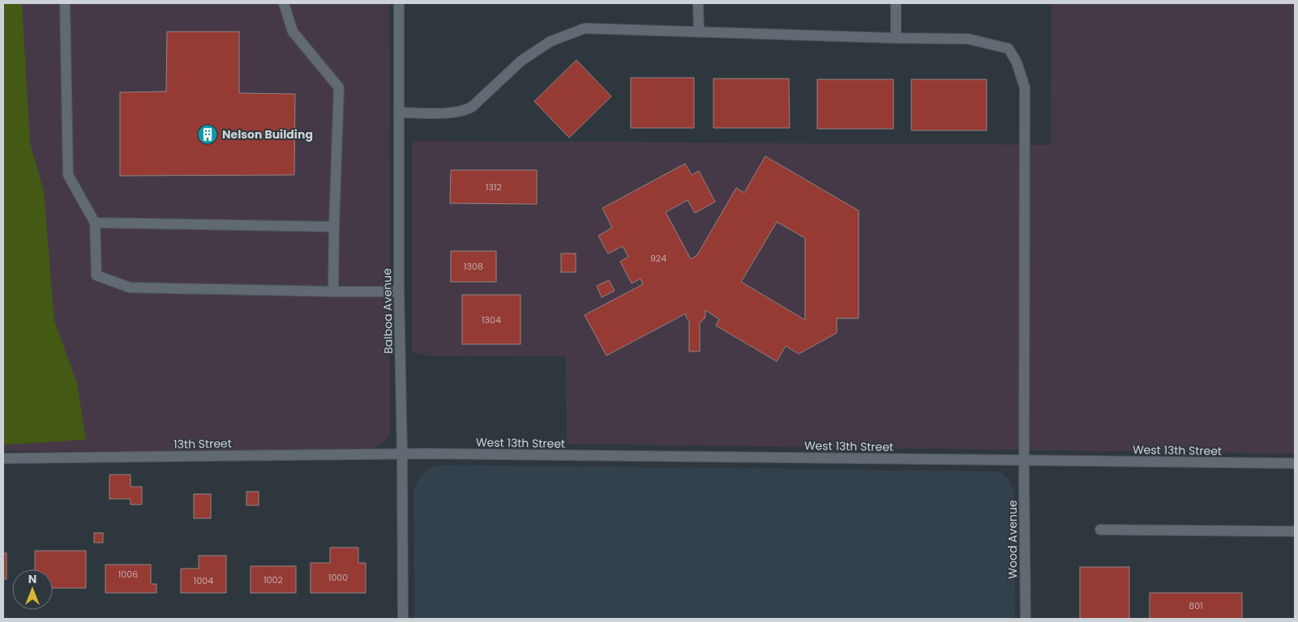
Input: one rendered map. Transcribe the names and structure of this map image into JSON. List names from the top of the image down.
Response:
{
  "streets": {
    "street": [
      "Balboa Avenue",
      "West 13th Street",
      "13th Street",
      "Wood Avenue"
    ]
  },
  "crossings": [
    ["Balboa Avenue", "West 13th Street"],
    ["Balboa Avenue", "13th Street"],
    ["West 13th Street", "13th Street"],
    ["West 13th Street", "Wood Avenue"]
  ],
  "places": {
    "building": ["Nelson Building"]
  },
  "house_numbers": [
    "1312",
    "924",
    "1308",
    "1304",
    "1006",
    "1000",
    "1002",
    "1004",
    "801"
  ],
  "north": "top"
}
